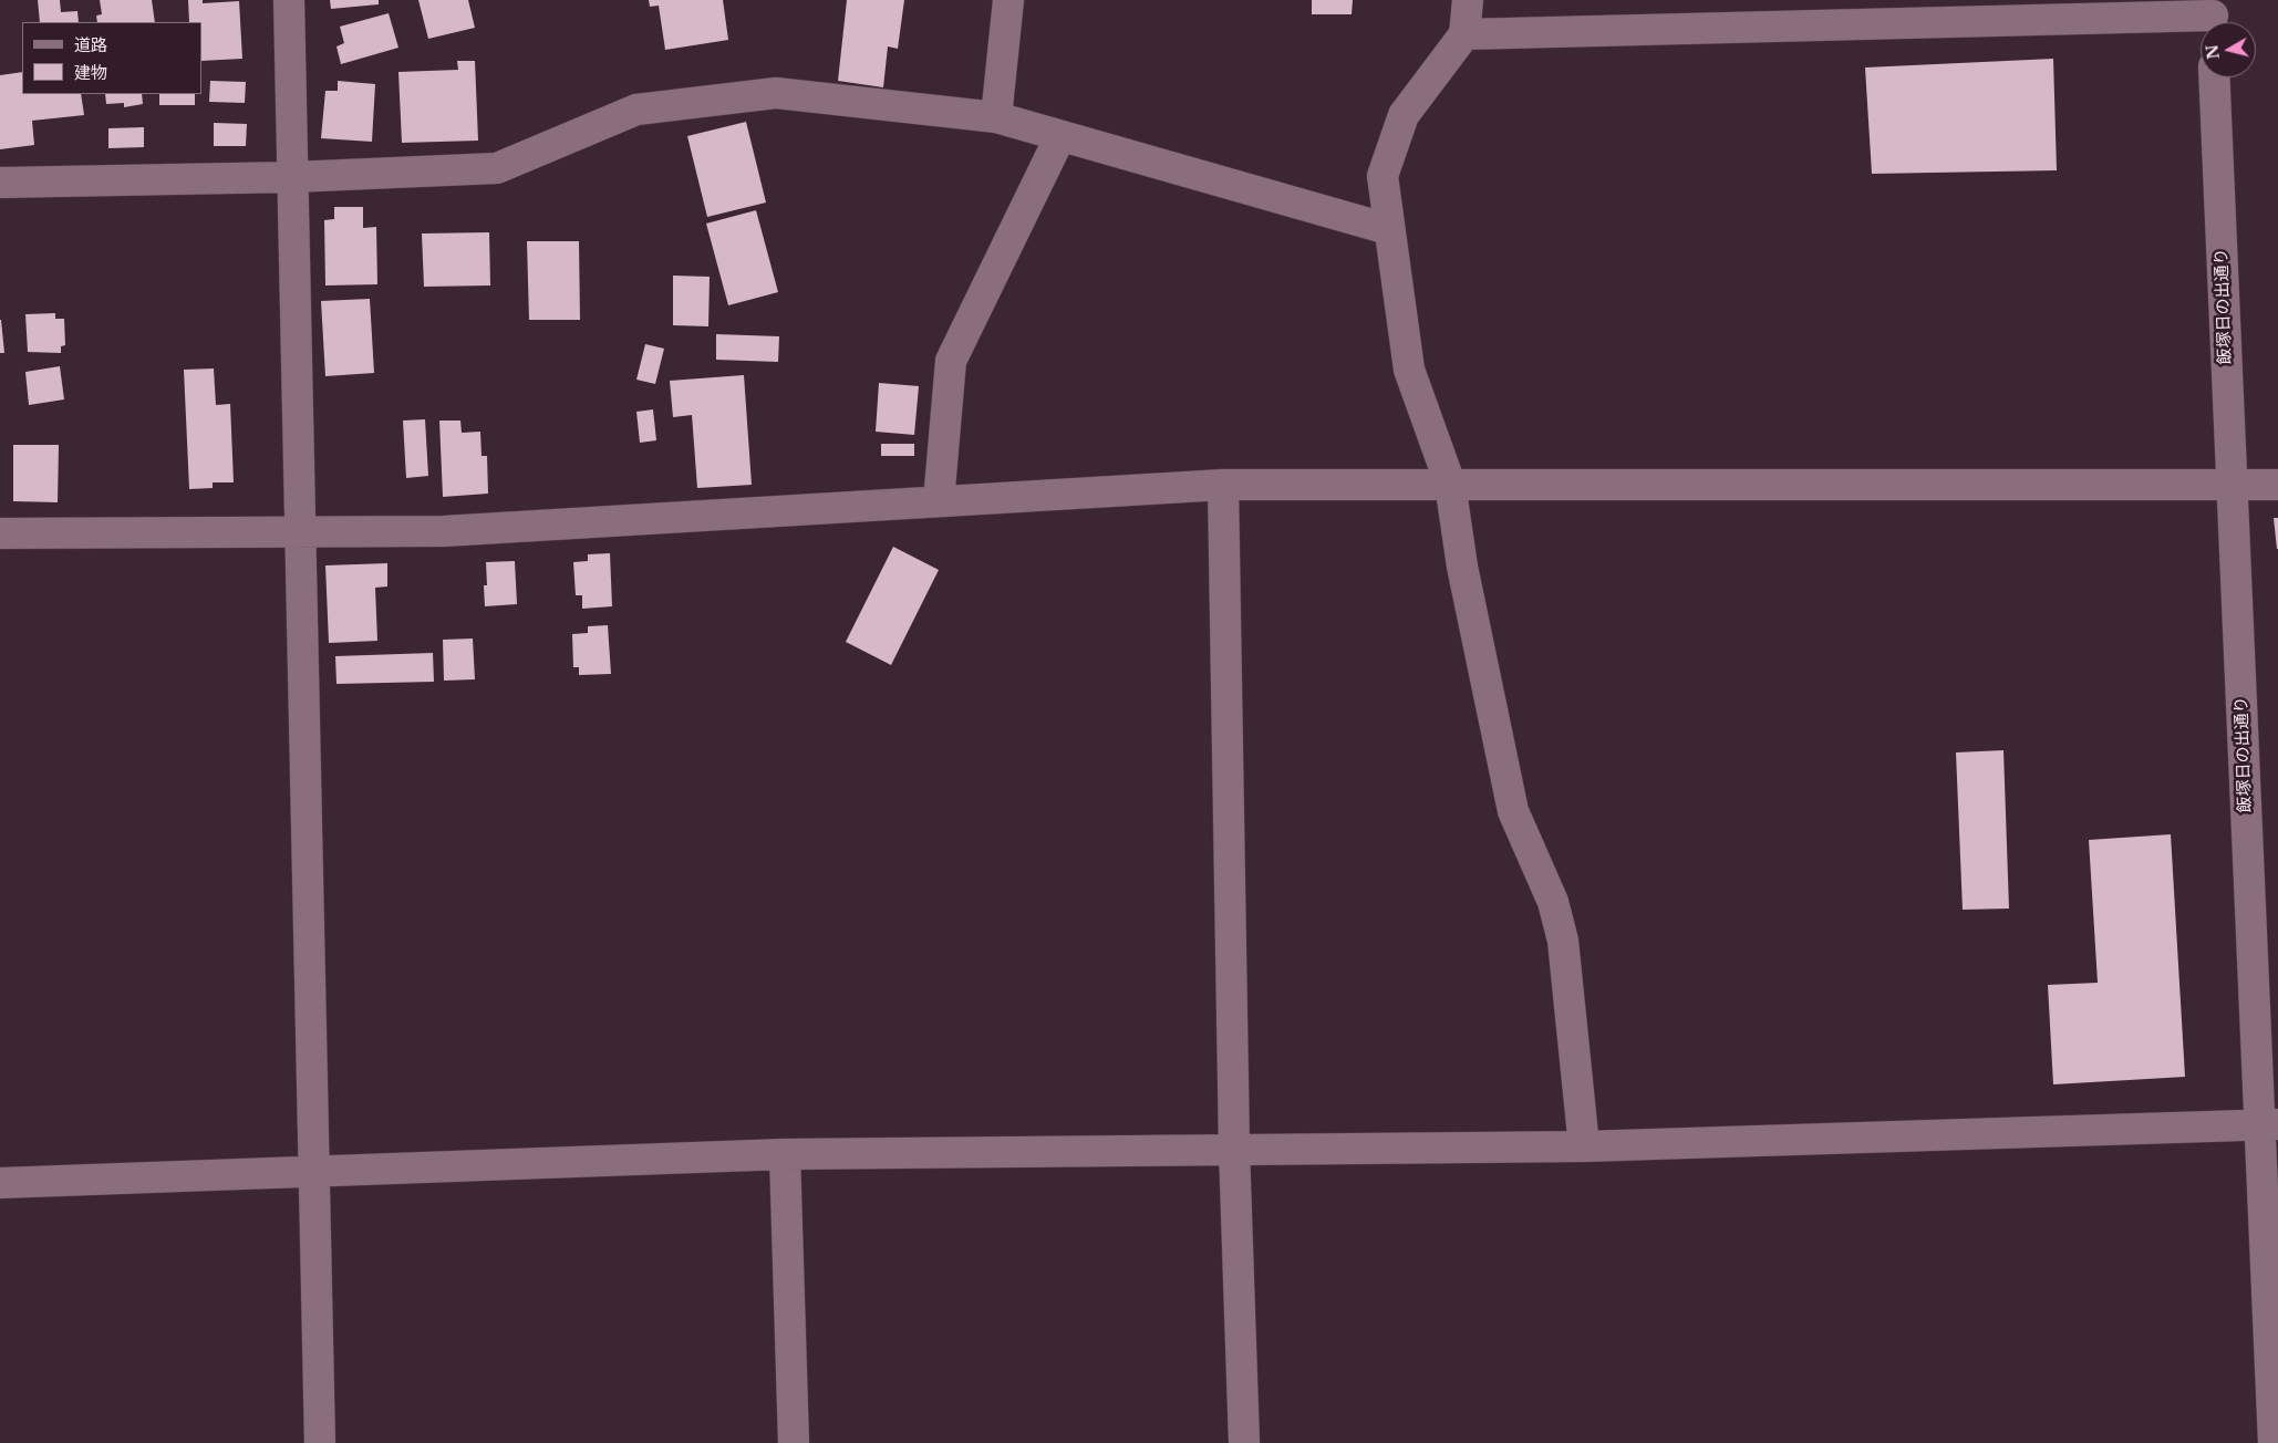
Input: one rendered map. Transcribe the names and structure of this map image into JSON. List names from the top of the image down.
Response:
{
  "streets": {
    "street": ["飯塚日の出通り"]
  },
  "legend": ["道路", "建物"],
  "north": "left"
}
